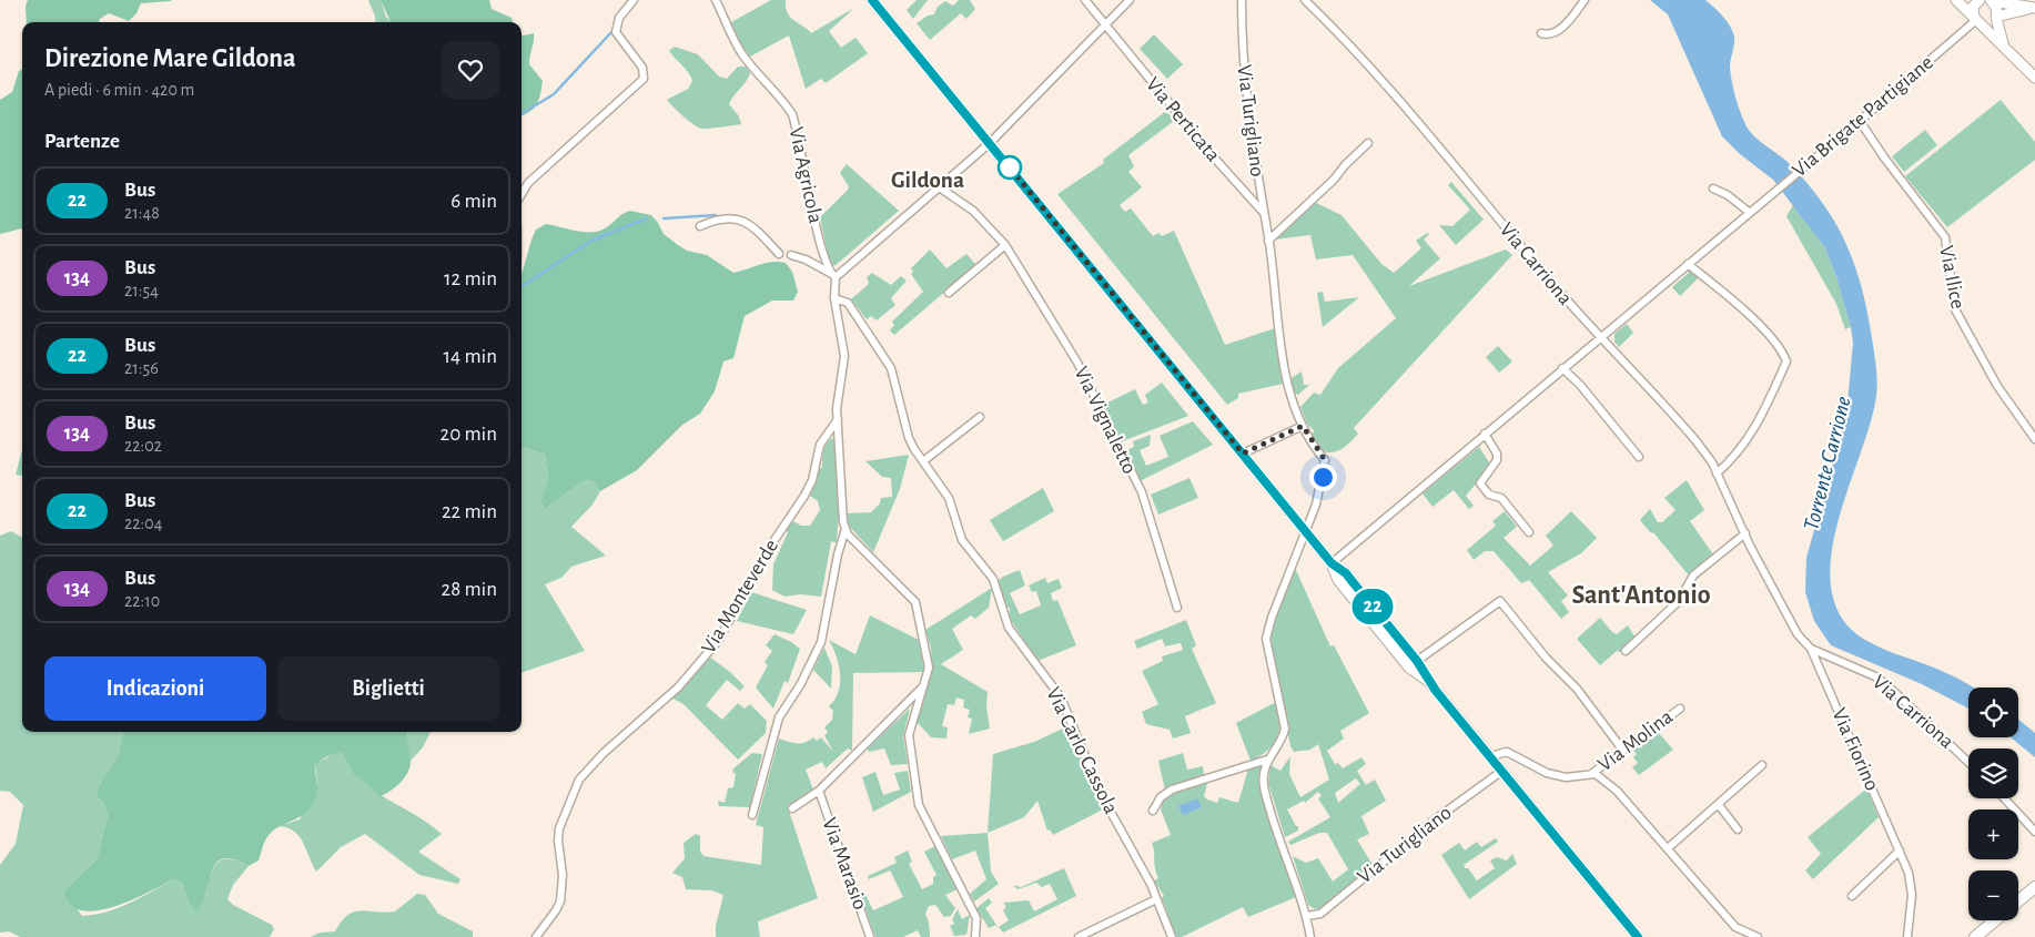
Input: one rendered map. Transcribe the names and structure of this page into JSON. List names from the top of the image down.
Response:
{
  "streets": {
    "street": [
      "Via Brigate Partigiane",
      "Via Perticata",
      "Via Turigliano",
      "Via Agricola",
      "Via Carriona",
      "Via Ilice",
      "Via Vignaletto",
      "Via Monteverde",
      "Via Molina",
      "Via Fiorino",
      "Via Carlo Cassola",
      "Via Marasio"
    ]
  },
  "crossings": [
    ["Via Brigate Partigiane", "Via Carriona"],
    ["Via Brigate Partigiane", "Via Ilice"],
    ["Via Perticata", "Via Turigliano"],
    ["Via Carriona", "Via Fiorino"]
  ],
  "districts": ["Gildona", "Sant'Antonio"],
  "water": ["Torrente Carrione"],
  "lines": ["bus line 22"],
  "page": {
    "on_map": "22",
    "heading": [
      ["Direzione Mare Gildona", "A piedi · 6 min · 420 m"],
      "Partenze"
    ],
    "list": [
      {
        "mark": "22",
        "name": "Bus",
        "note": "21:48",
        "value": "6 min"
      },
      {
        "mark": "134",
        "name": "Bus",
        "note": "21:54",
        "value": "12 min"
      },
      {
        "mark": "22",
        "name": "Bus",
        "note": "21:56",
        "value": "14 min"
      },
      {
        "mark": "134",
        "name": "Bus",
        "note": "22:02",
        "value": "20 min"
      },
      {
        "mark": "22",
        "name": "Bus",
        "note": "22:04",
        "value": "22 min"
      },
      {
        "mark": "134",
        "name": "Bus",
        "note": "22:10",
        "value": "28 min"
      }
    ],
    "buttons": ["Indicazioni", "Biglietti"],
    "map_buttons": ["+", "−"]
  }
}
